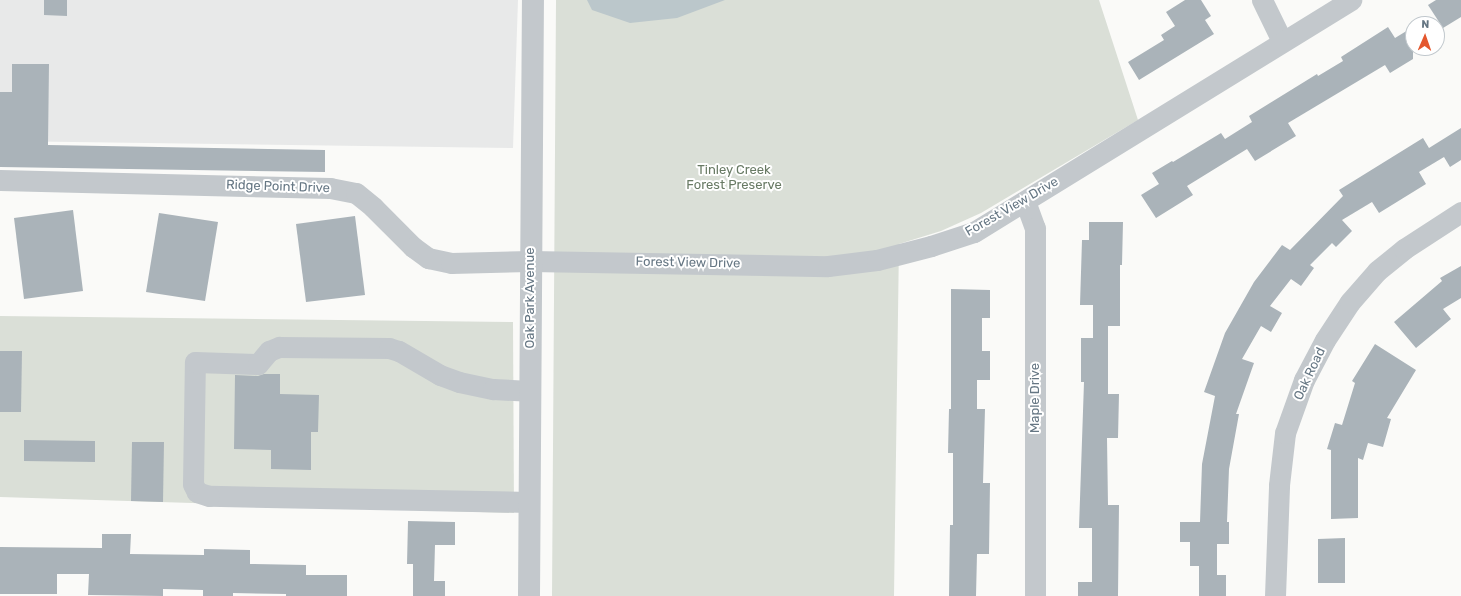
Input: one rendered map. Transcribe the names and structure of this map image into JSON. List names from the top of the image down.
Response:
{
  "streets": {
    "street": [
      "Ridge Point Drive",
      "Forest View Drive",
      "Oak Park Avenue",
      "Oak Road",
      "Maple Drive"
    ]
  },
  "crossings": [
    ["Ridge Point Drive", "Forest View Drive"],
    ["Ridge Point Drive", "Oak Park Avenue"],
    ["Forest View Drive", "Oak Park Avenue"],
    ["Forest View Drive", "Maple Drive"]
  ],
  "parks": ["Tinley Creek Forest Preserve"],
  "north": "top"
}
